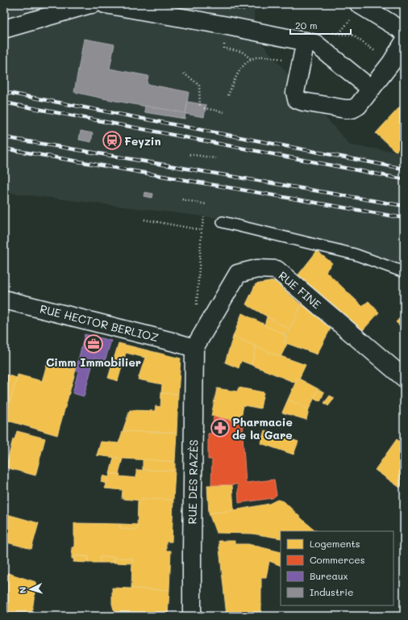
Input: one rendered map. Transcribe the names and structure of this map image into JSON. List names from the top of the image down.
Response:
{
  "streets": {
    "street": ["RUE FINE", "RUE HECTOR BERLIOZ", "RUE DES RAZÈS"]
  },
  "crossings": [
    ["RUE FINE", "RUE HECTOR BERLIOZ"],
    ["RUE FINE", "RUE DES RAZÈS"],
    ["RUE HECTOR BERLIOZ", "RUE DES RAZÈS"]
  ],
  "places": {
    "station": ["Feyzin"],
    "office": ["Cimm Immobilier"],
    "pharmacy": ["Pharmacie de la Gare"]
  },
  "legend": [
    "Logements",
    "Commerces",
    "Bureaux",
    "Industrie"
  ],
  "scale_bar": "20 m",
  "north": "left"
}
